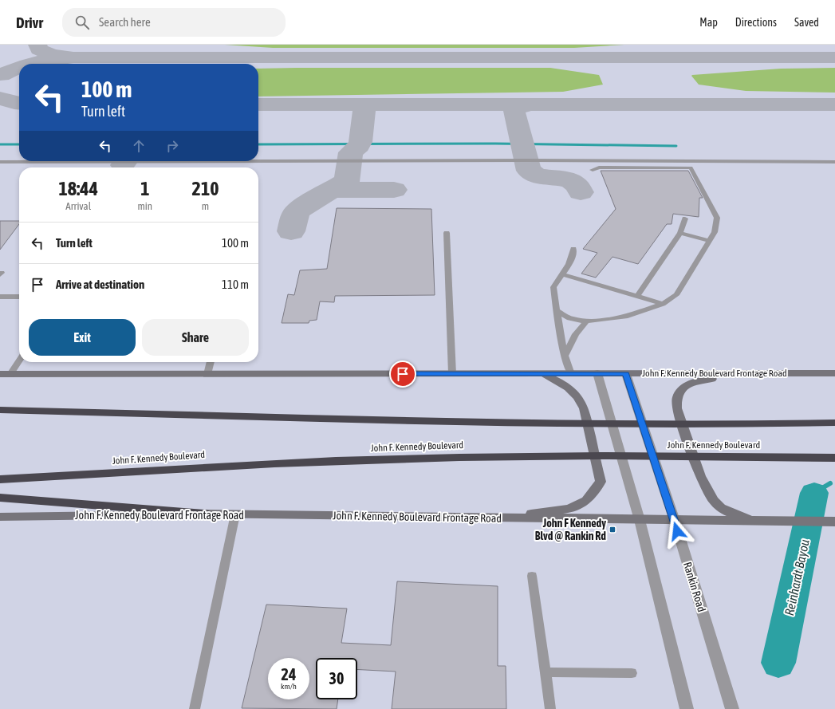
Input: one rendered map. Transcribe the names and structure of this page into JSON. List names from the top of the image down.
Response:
{
  "streets": {
    "highway": ["John F. Kennedy Boulevard"],
    "street": ["John F. Kennedy Boulevard Frontage Road", "Rankin Road"]
  },
  "crossings": [
    ["John F. Kennedy Boulevard Frontage Road", "Rankin Road"]
  ],
  "water": ["Reinhardt Bayou"],
  "places": {
    "transit": ["John F Kennedy Blvd @ Rankin Rd"]
  },
  "page": {
    "header": "Drivr",
    "search": "Search here",
    "nav": ["Map", "Directions", "Saved"],
    "turn": ["100 m", "Turn left"],
    "eta": [
      "18:44",
      "Arrival",
      "1",
      "min",
      "210",
      "m"
    ],
    "list": [
      {
        "name": "Turn left",
        "value": "100 m"
      },
      {
        "name": "Arrive at destination",
        "value": "110 m"
      }
    ],
    "buttons": ["Exit", "Share"],
    "speed": "24 km/h",
    "limit": "30"
  }
}
